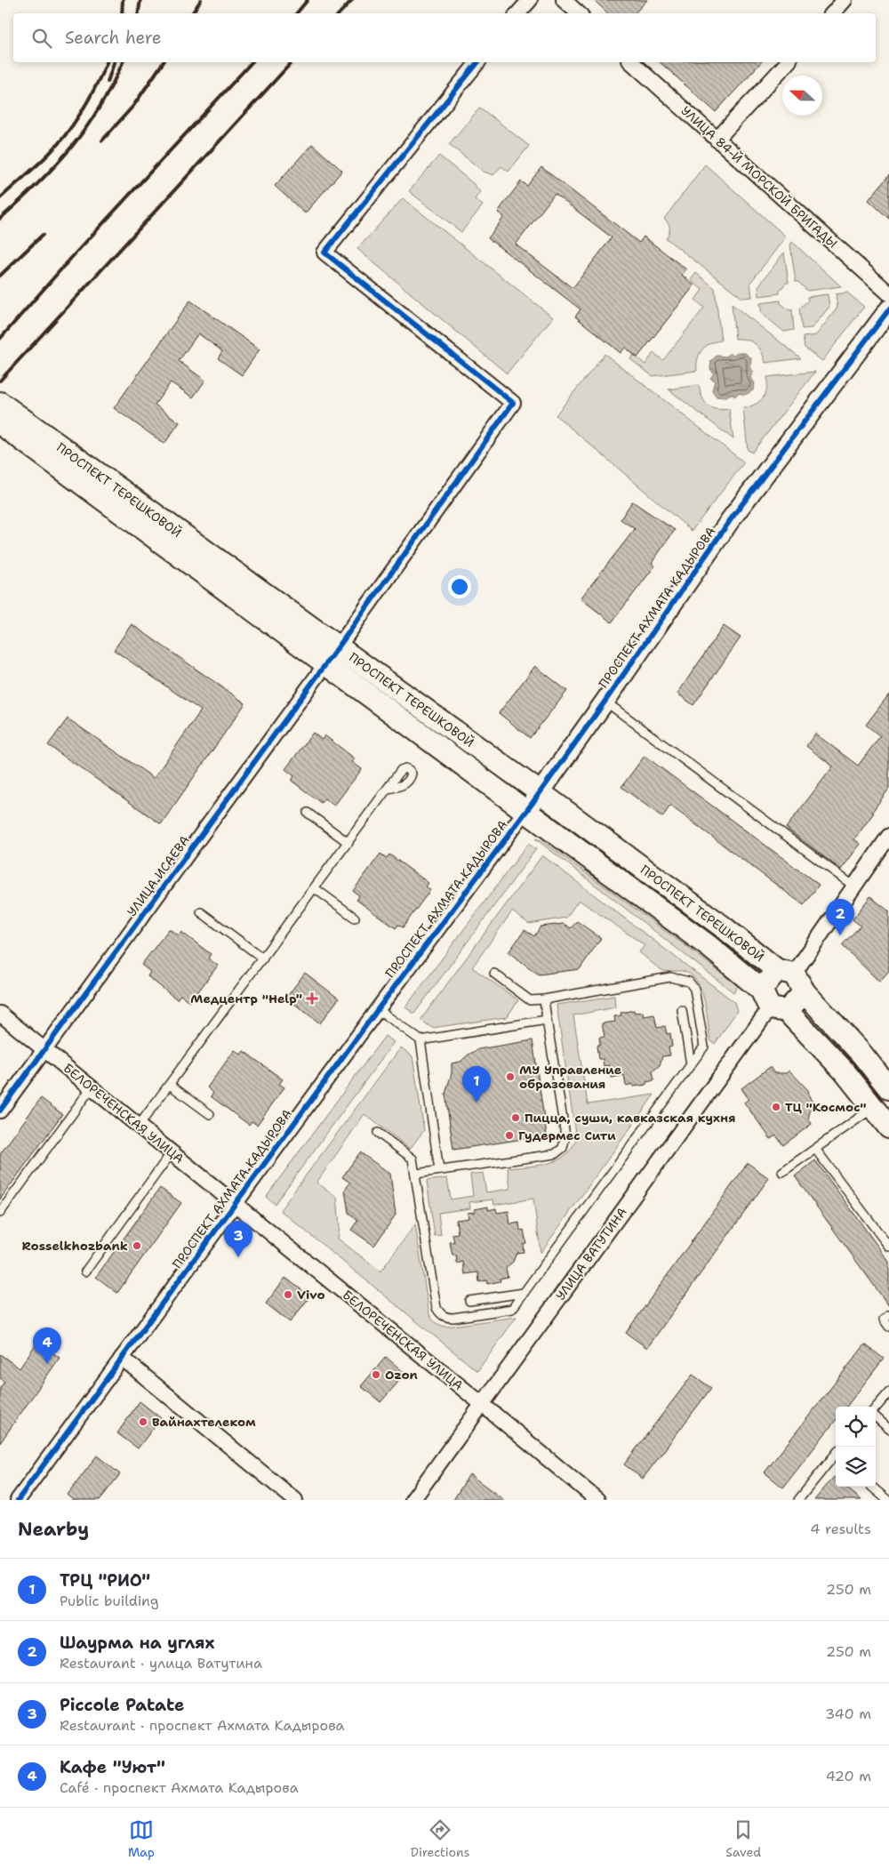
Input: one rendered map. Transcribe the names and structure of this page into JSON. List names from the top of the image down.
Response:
{
  "streets": {
    "main road": ["ПРОСПЕКТ ТЕРЕШКОВОЙ"],
    "street": [
      "УЛИЦА 84-Й МОРСКОЙ БРИГАДЫ",
      "ПРОСПЕКТ АХМАТА КАДЫРОВА",
      "УЛИЦА ИСАЕВА",
      "БЕЛОРЕЧЕНСКАЯ УЛИЦА",
      "УЛИЦА ВАТУТИНА"
    ]
  },
  "crossings": [
    ["ПРОСПЕКТ ТЕРЕШКОВОЙ", "ПРОСПЕКТ АХМАТА КАДЫРОВА"],
    ["ПРОСПЕКТ ТЕРЕШКОВОЙ", "УЛИЦА ИСАЕВА"],
    ["ПРОСПЕКТ ТЕРЕШКОВОЙ", "УЛИЦА ВАТУТИНА"],
    ["ПРОСПЕКТ АХМАТА КАДЫРОВА", "БЕЛОРЕЧЕНСКАЯ УЛИЦА"],
    ["УЛИЦА ИСАЕВА", "БЕЛОРЕЧЕНСКАЯ УЛИЦА"],
    ["БЕЛОРЕЧЕНСКАЯ УЛИЦА", "УЛИЦА ВАТУТИНА"]
  ],
  "places": {
    "health": ["Медцентр \"Help\""],
    "other": [
      "МУ Управление образования",
      "ТЦ \"Космос\"",
      "Пицца, суши, кавказская кухня",
      "Гудермес Сити",
      "Rosselkhozbank",
      "Vivo",
      "Ozon",
      "Вайнахтелеком"
    ]
  },
  "north": "left",
  "page": {
    "search": "Search here",
    "pins": [
      "2",
      "1",
      "3",
      "4"
    ],
    "heading": ["Nearby", "4 results"],
    "list": [
      {
        "mark": "1",
        "name": "ТРЦ \"РИО\"",
        "note": "Public building",
        "value": "250 m"
      },
      {
        "mark": "2",
        "name": "Шаурма на углях",
        "note": "Restaurant · улица Ватутина",
        "value": "250 m"
      },
      {
        "mark": "3",
        "name": "Piccole Patate",
        "note": "Restaurant · проспект Ахмата Кадырова",
        "value": "340 m"
      },
      {
        "mark": "4",
        "name": "Кафе \"Уют\"",
        "note": "Café · проспект Ахмата Кадырова",
        "value": "420 m"
      }
    ],
    "nav": ["Map", "Directions", "Saved"]
  }
}
